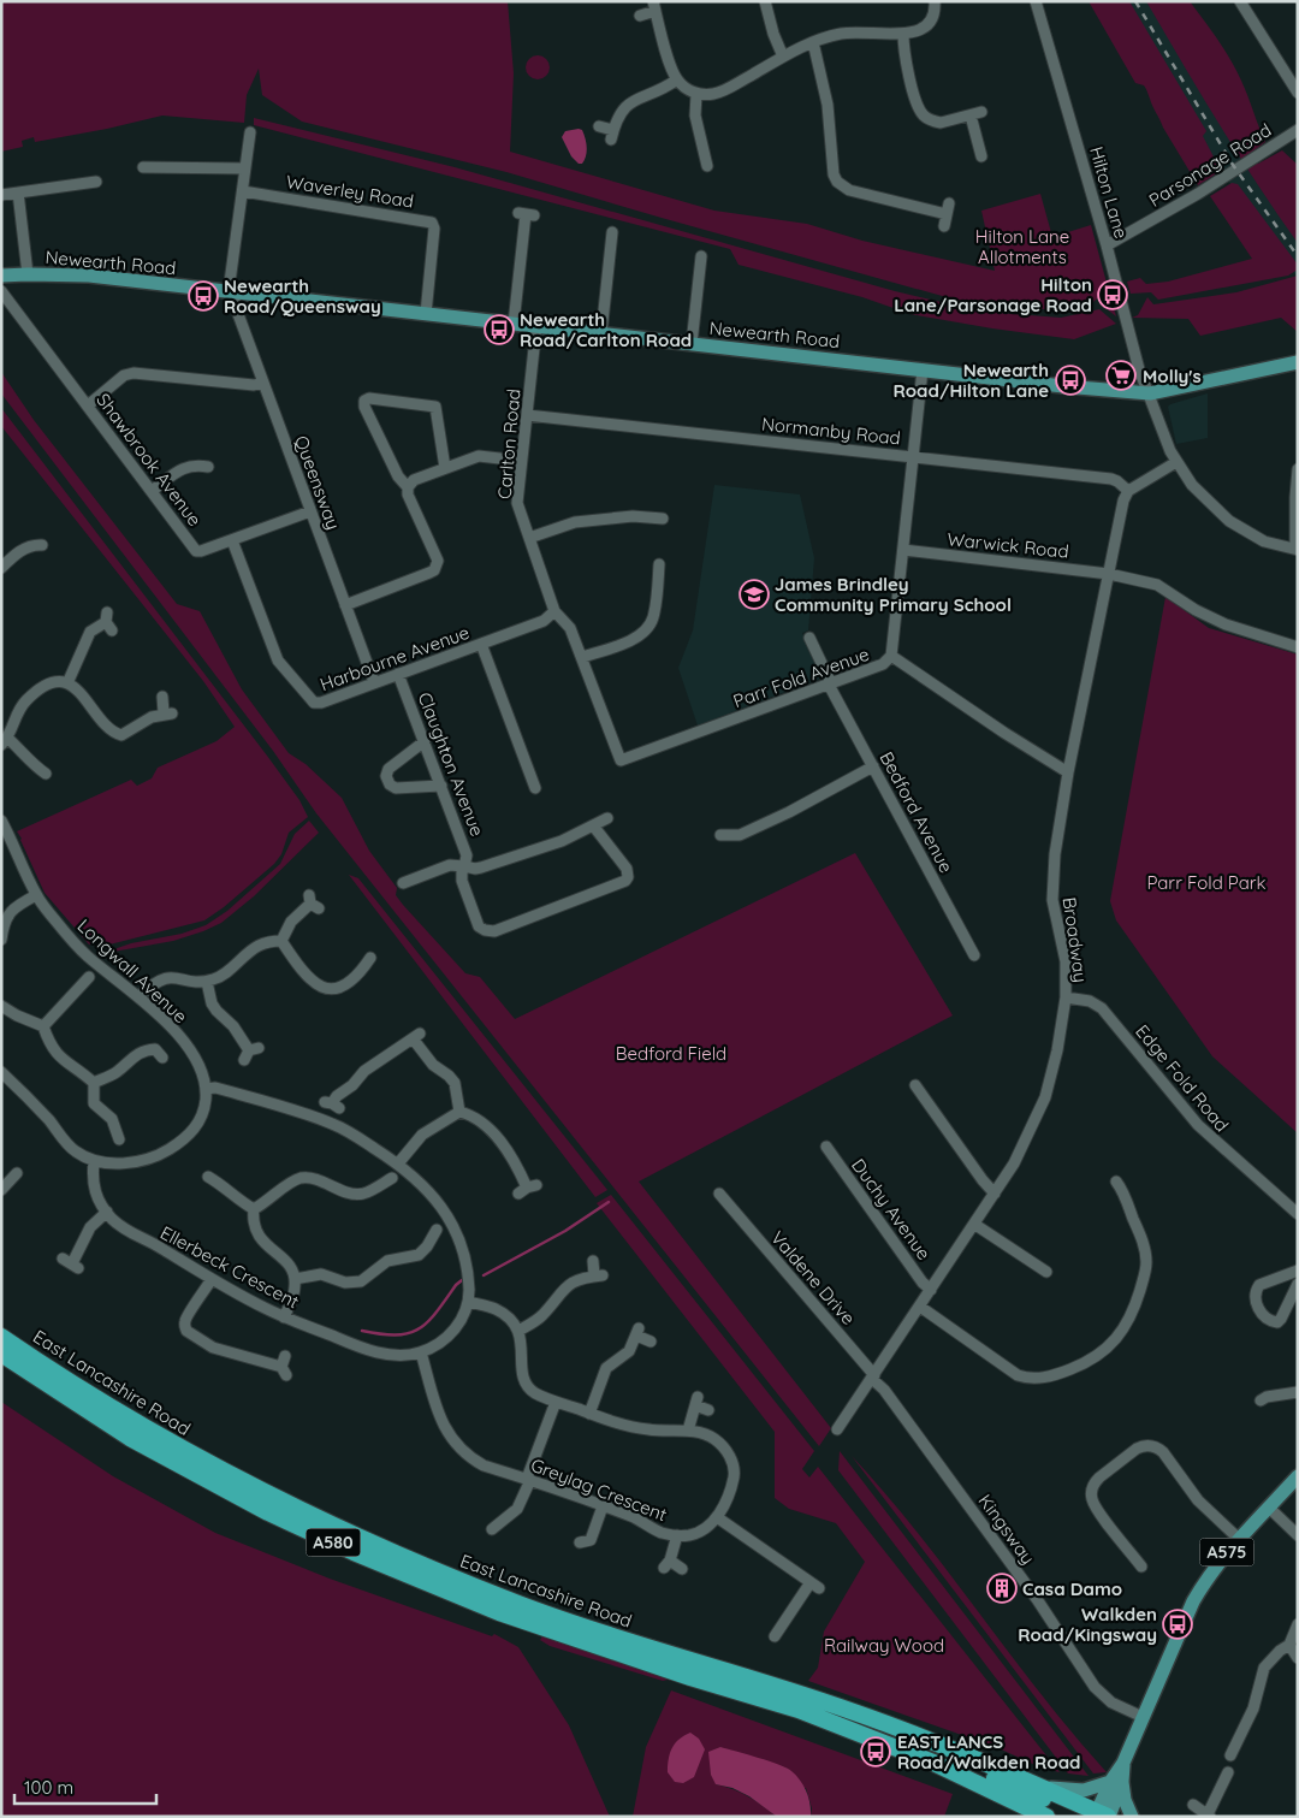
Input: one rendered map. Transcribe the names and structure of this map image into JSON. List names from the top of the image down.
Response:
{
  "streets": {
    "highway": ["East Lancashire Road", "A580"],
    "main road": ["Newearth Road", "A575"],
    "street": [
      "Parsonage Road",
      "Waverley Road",
      "Hilton Lane",
      "Normanby Road",
      "Carlton Road",
      "Shawbrook Avenue",
      "Queensway",
      "Warwick Road",
      "Harbourne Avenue",
      "Parr Fold Avenue",
      "Claughton Avenue",
      "Bedford Avenue",
      "Broadway",
      "Longwall Avenue",
      "Edge Fold Road",
      "Duchy Avenue",
      "Ellerbeck Crescent",
      "Valdene Drive",
      "Greylag Crescent",
      "Kingsway"
    ]
  },
  "crossings": [
    ["Parsonage Road", "Hilton Lane"],
    ["Waverley Road", "Newearth Road"],
    ["Hilton Lane", "Newearth Road"],
    ["Newearth Road", "Carlton Road"],
    ["Newearth Road", "Queensway"],
    ["Normanby Road", "Carlton Road"],
    ["Normanby Road", "Broadway"],
    ["Carlton Road", "Harbourne Avenue"],
    ["Carlton Road", "Parr Fold Avenue"],
    ["Shawbrook Avenue", "Queensway"],
    ["Shawbrook Avenue", "Harbourne Avenue"],
    ["Queensway", "Harbourne Avenue"],
    ["Warwick Road", "Broadway"],
    ["Harbourne Avenue", "Claughton Avenue"],
    ["Parr Fold Avenue", "Bedford Avenue"],
    ["Parr Fold Avenue", "Broadway"],
    ["Broadway", "Edge Fold Road"],
    ["Broadway", "Duchy Avenue"],
    ["Broadway", "Valdene Drive"],
    ["Broadway", "Kingsway"],
    ["Ellerbeck Crescent", "Greylag Crescent"],
    ["Valdene Drive", "Kingsway"],
    ["East Lancashire Road", "A575"],
    ["Kingsway", "A575"]
  ],
  "parks": [
    "Hilton Lane Allotments",
    "Parr Fold Park",
    "Bedford Field",
    "Railway Wood"
  ],
  "places": {
    "bus stop": [
      "Hilton Lane/Parsonage Road",
      "Newearth Road/Queensway",
      "Newearth Road/Carlton Road",
      "Newearth Road/Hilton Lane",
      "Walkden Road/Kingsway",
      "EAST LANCS Road/Walkden Road"
    ],
    "supermarket": ["Molly's"],
    "school or university": ["James Brindley Community Primary School"],
    "building": ["Casa Damo"]
  },
  "scale_bar": "100 m"
}
